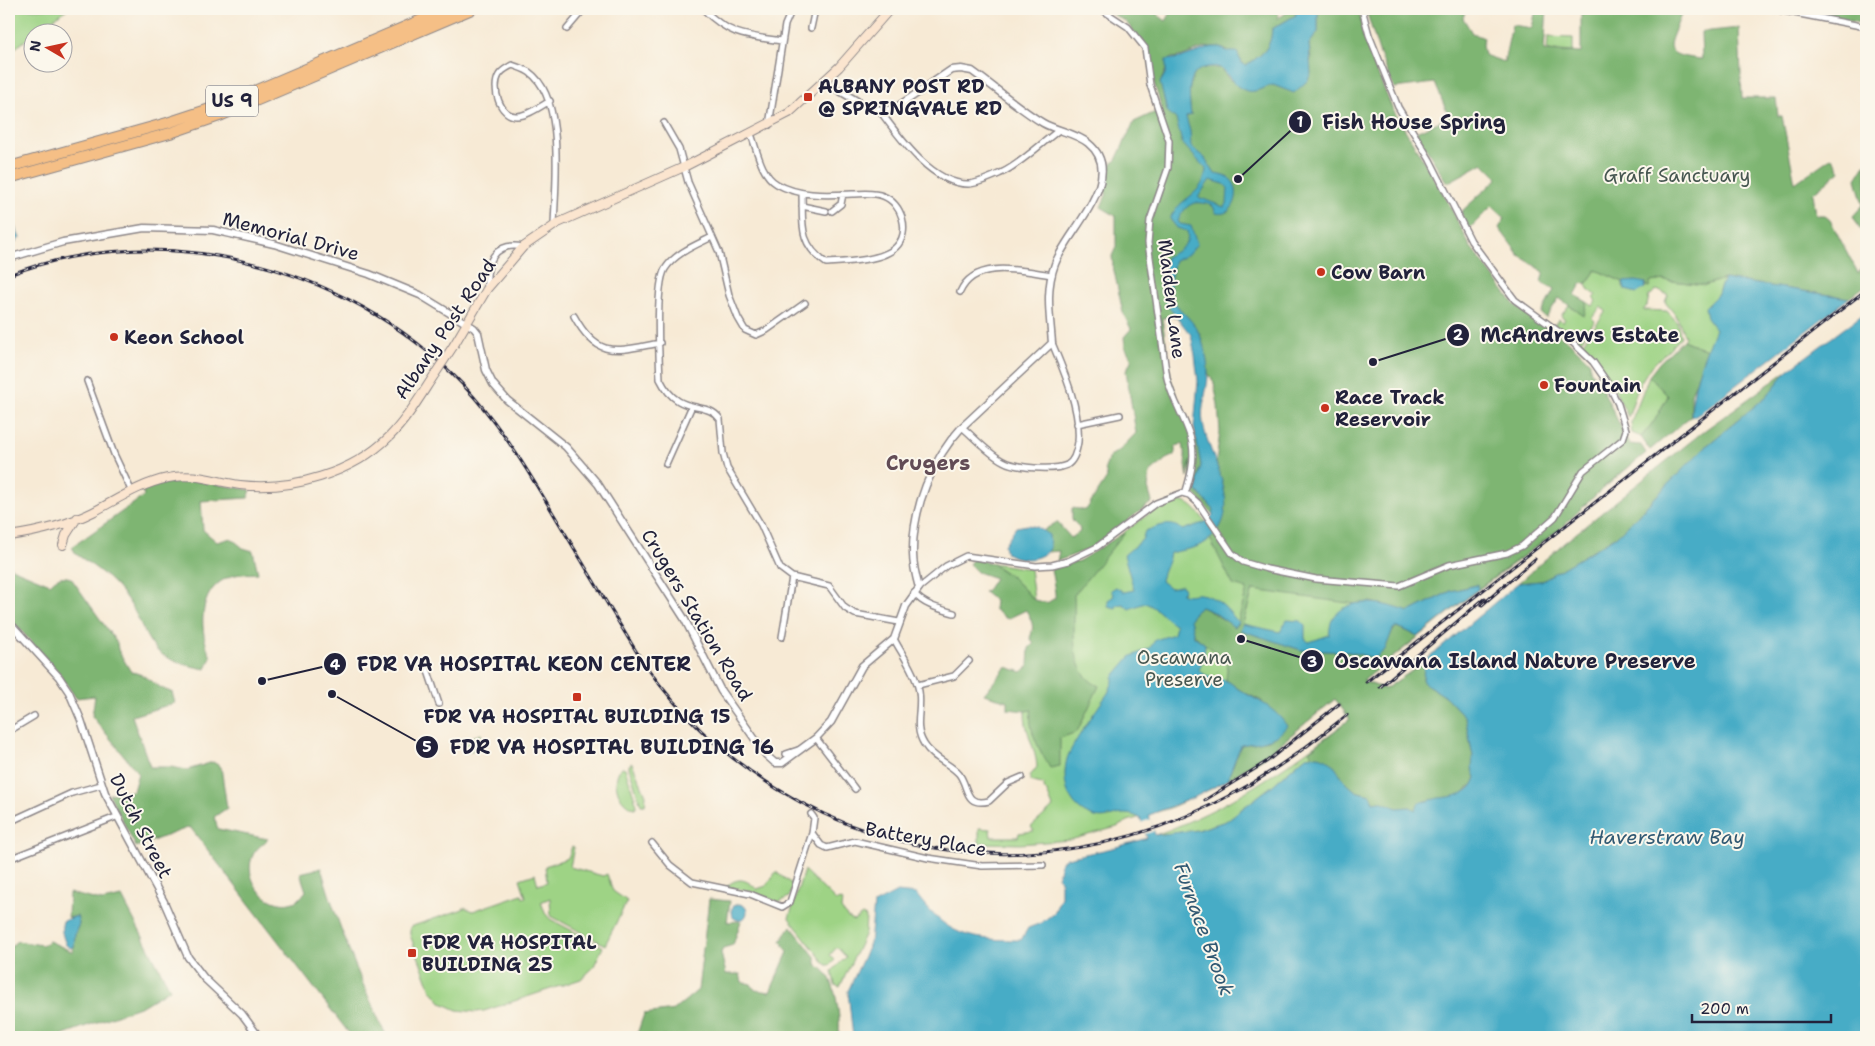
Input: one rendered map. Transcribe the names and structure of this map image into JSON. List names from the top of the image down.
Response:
{
  "streets": {
    "highway": ["US 9"],
    "main road": ["Albany Post Road"],
    "street": [
      "Memorial Drive",
      "Maiden Lane",
      "Crugers Station Road",
      "Dutch Street",
      "Battery Place"
    ]
  },
  "crossings": [
    ["Memorial Drive", "Albany Post Road"],
    ["Memorial Drive", "Crugers Station Road"],
    ["Albany Post Road", "Crugers Station Road"]
  ],
  "districts": ["Crugers"],
  "water": ["Haverstraw Bay", "Furnace Brook"],
  "parks": ["Graff Sanctuary", "Oscawana Preserve"],
  "places": {
    "transit": ["ALBANY POST RD @ SPRINGVALE RD", "FDR VA HOSPITAL BUILDING 15", "FDR VA HOSPITAL BUILDING 25"],
    "other": [
      "Fish House Spring",
      "Cow Barn",
      "Keon School",
      "McAndrews Estate",
      "Fountain",
      "Race Track Reservoir",
      "Oscawana Island Nature Preserve",
      "FDR VA HOSPITAL KEON CENTER",
      "FDR VA HOSPITAL BUILDING 16"
    ]
  },
  "scale_bar": "200 m",
  "north": "left"
}
